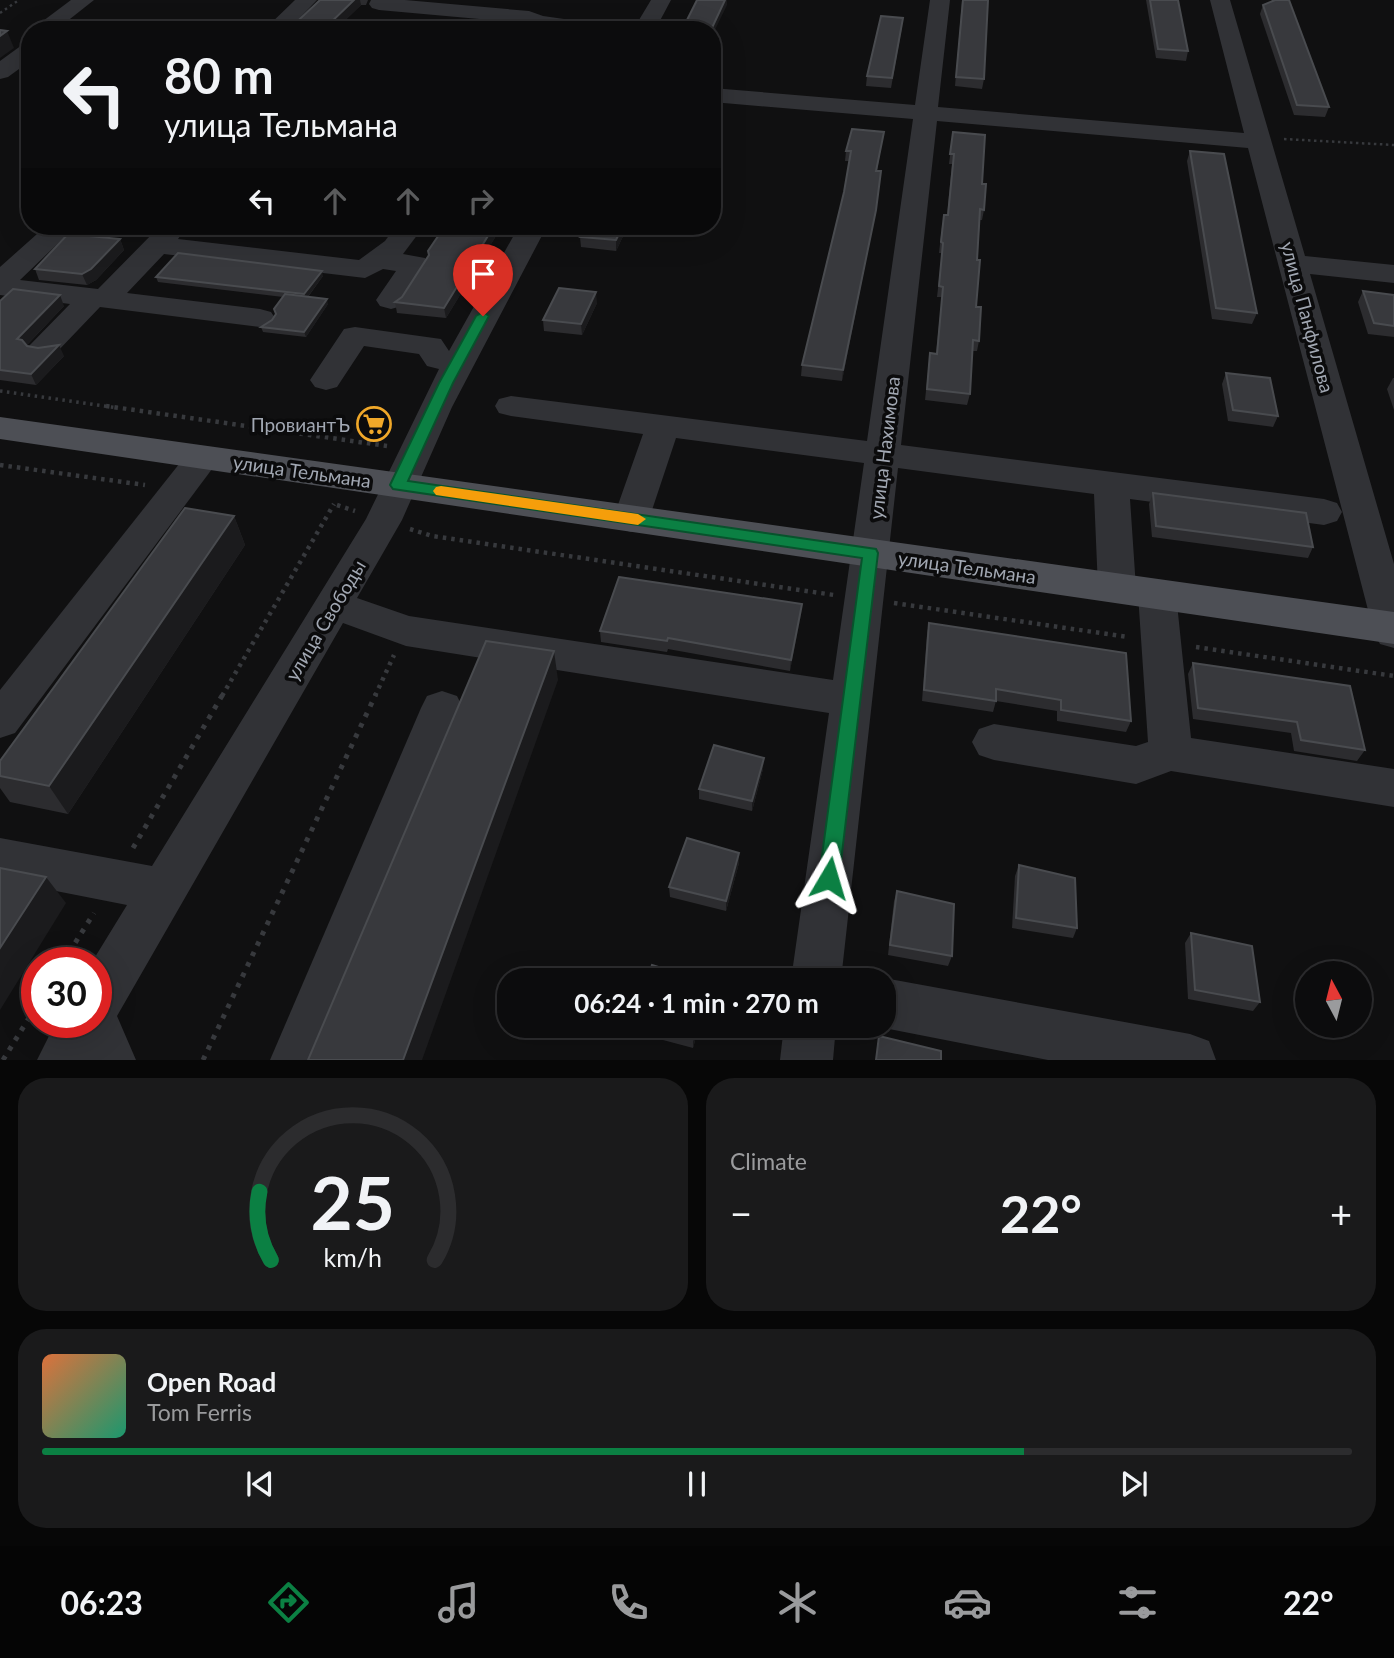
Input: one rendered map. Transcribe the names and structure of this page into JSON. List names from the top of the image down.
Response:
{
  "streets": {
    "main road": ["улица Тельмана"],
    "street": ["улица Панфилова", "улица Нахимова", "улица Свободы"]
  },
  "crossings": [
    ["улица Панфилова", "улица Тельмана"],
    ["улица Нахимова", "улица Тельмана"],
    ["улица Тельмана", "улица Свободы"]
  ],
  "places": {
    "supermarket": ["ПровиантЪ"]
  },
  "north": "top",
  "page": {
    "turn": ["80 m", "улица Тельмана"],
    "limit": "30",
    "trip": "06:24 · 1 min · 270 m",
    "tile": "Climate",
    "heat": ["−", "22°", "+"],
    "song": ["Open Road", "Tom Ferris"],
    "tabs": ["06:23", "22°"],
    "gauge": ["25", "km/h"]
  }
}
